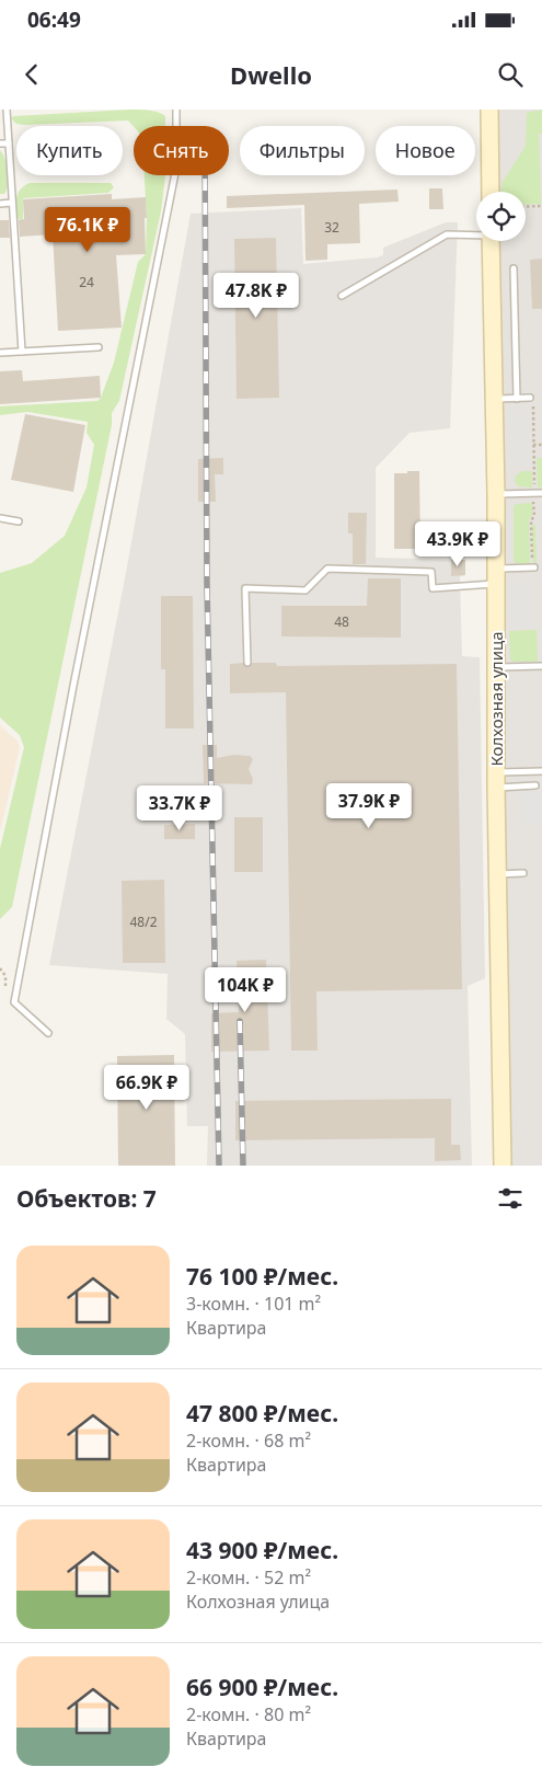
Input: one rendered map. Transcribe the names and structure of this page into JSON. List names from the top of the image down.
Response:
{
  "streets": {
    "street": ["Колхозная улица"]
  },
  "house_numbers": [
    "32",
    "24",
    "48",
    "48/2"
  ],
  "page": {
    "status": "06:49",
    "header": "Dwello",
    "chip": [
      "Купить",
      "Снять",
      "Фильтры",
      "Новое"
    ],
    "price": [
      "76.1K ₽",
      "47.8K ₽",
      "43.9K ₽",
      "37.9K ₽",
      "33.7K ₽",
      "104K ₽",
      "66.9K ₽"
    ],
    "heading": "Объектов: 7",
    "list": [
      {
        "name": "76 100 ₽/мес.",
        "note": "3-комн. · 101 m² · Квартира"
      },
      {
        "name": "47 800 ₽/мес.",
        "note": "2-комн. · 68 m² · Квартира"
      },
      {
        "name": "43 900 ₽/мес.",
        "note": "2-комн. · 52 m² · Колхозная улица"
      },
      {
        "name": "66 900 ₽/мес.",
        "note": "2-комн. · 80 m² · Квартира"
      }
    ]
  }
}
